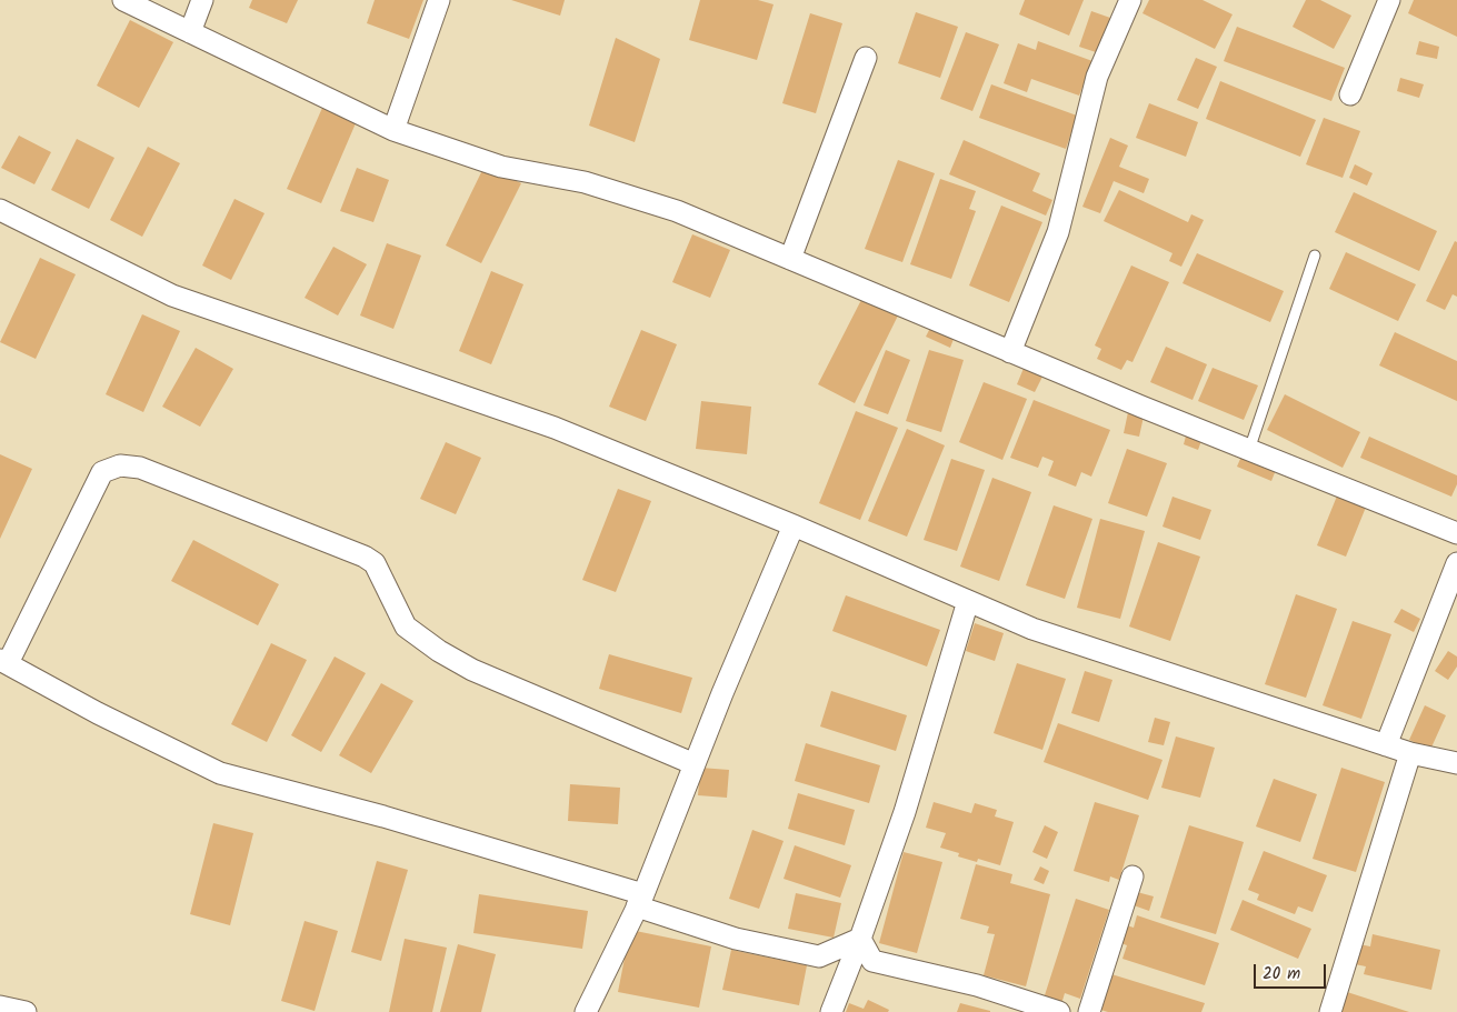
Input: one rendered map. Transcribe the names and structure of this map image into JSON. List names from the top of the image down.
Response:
{
  "scale_bar": "20 m"
}
